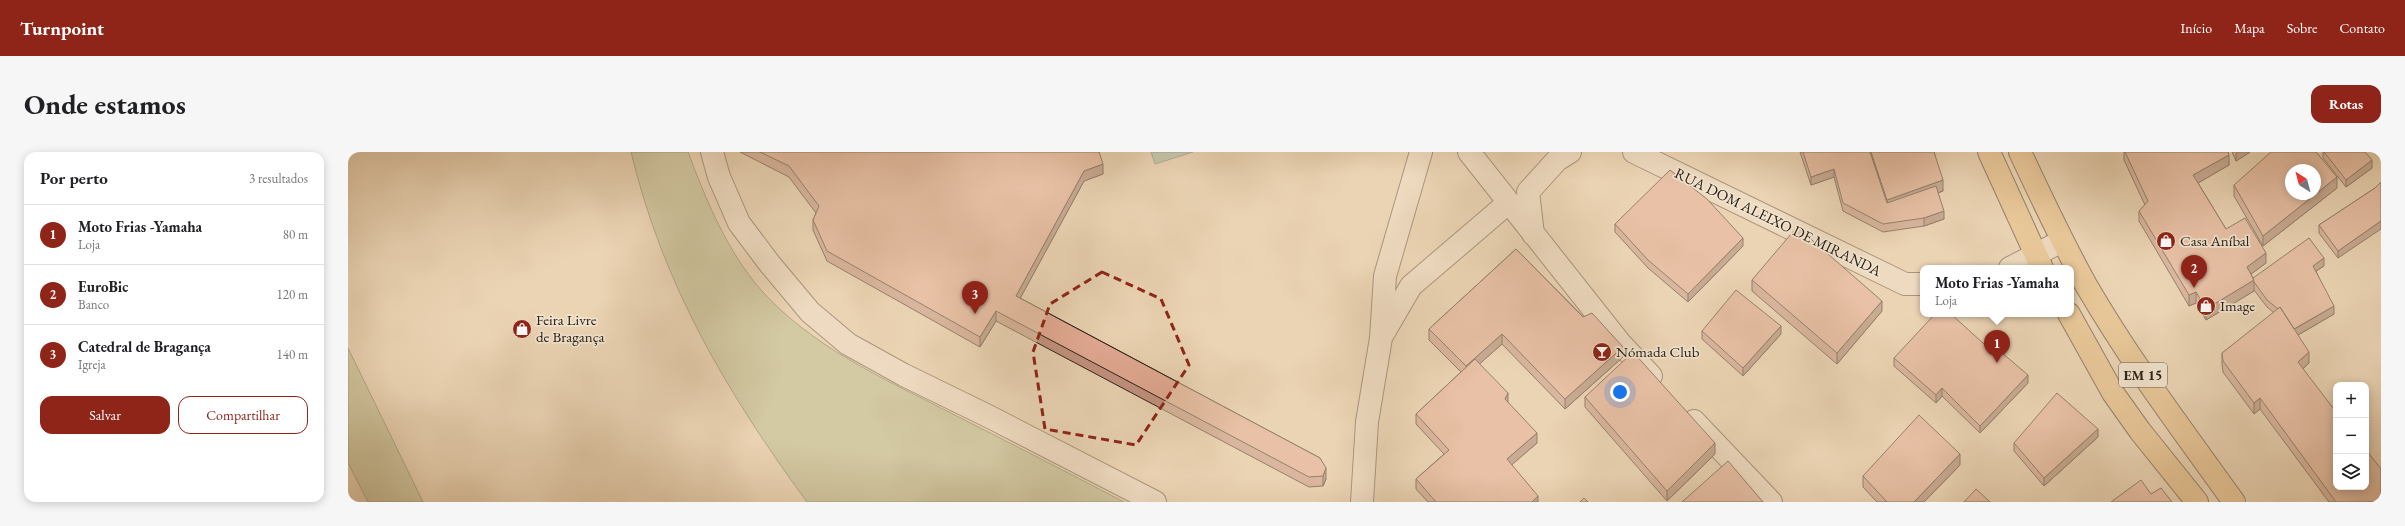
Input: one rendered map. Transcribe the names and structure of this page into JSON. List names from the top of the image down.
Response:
{
  "streets": {
    "main road": ["EM 15"],
    "street": ["RUA DOM ALEIXO DE MIRANDA"]
  },
  "places": {
    "shop": ["Casa Aníbal", "Image", "Feira Livre de Bragança"],
    "bar": ["Nómada Club"]
  },
  "north": "top left",
  "page": {
    "header": "Turnpoint",
    "nav": [
      "Início",
      "Mapa",
      "Sobre",
      "Contato"
    ],
    "buttons": [
      "Rotas",
      ["Salvar", "Compartilhar"]
    ],
    "title": "Onde estamos",
    "heading": ["Por perto", "3 resultados"],
    "list": [
      {
        "mark": "1",
        "name": "Moto Frias -Yamaha",
        "note": "Loja",
        "value": "80 m"
      },
      {
        "mark": "2",
        "name": "EuroBic",
        "note": "Banco",
        "value": "120 m"
      },
      {
        "mark": "3",
        "name": "Catedral de Bragança",
        "note": "Igreja",
        "value": "140 m"
      }
    ],
    "pins": ["2", "3", "1"],
    "popup": ["Moto Frias -Yamaha", "Loja"],
    "map_buttons": ["+", "−"]
  }
}
